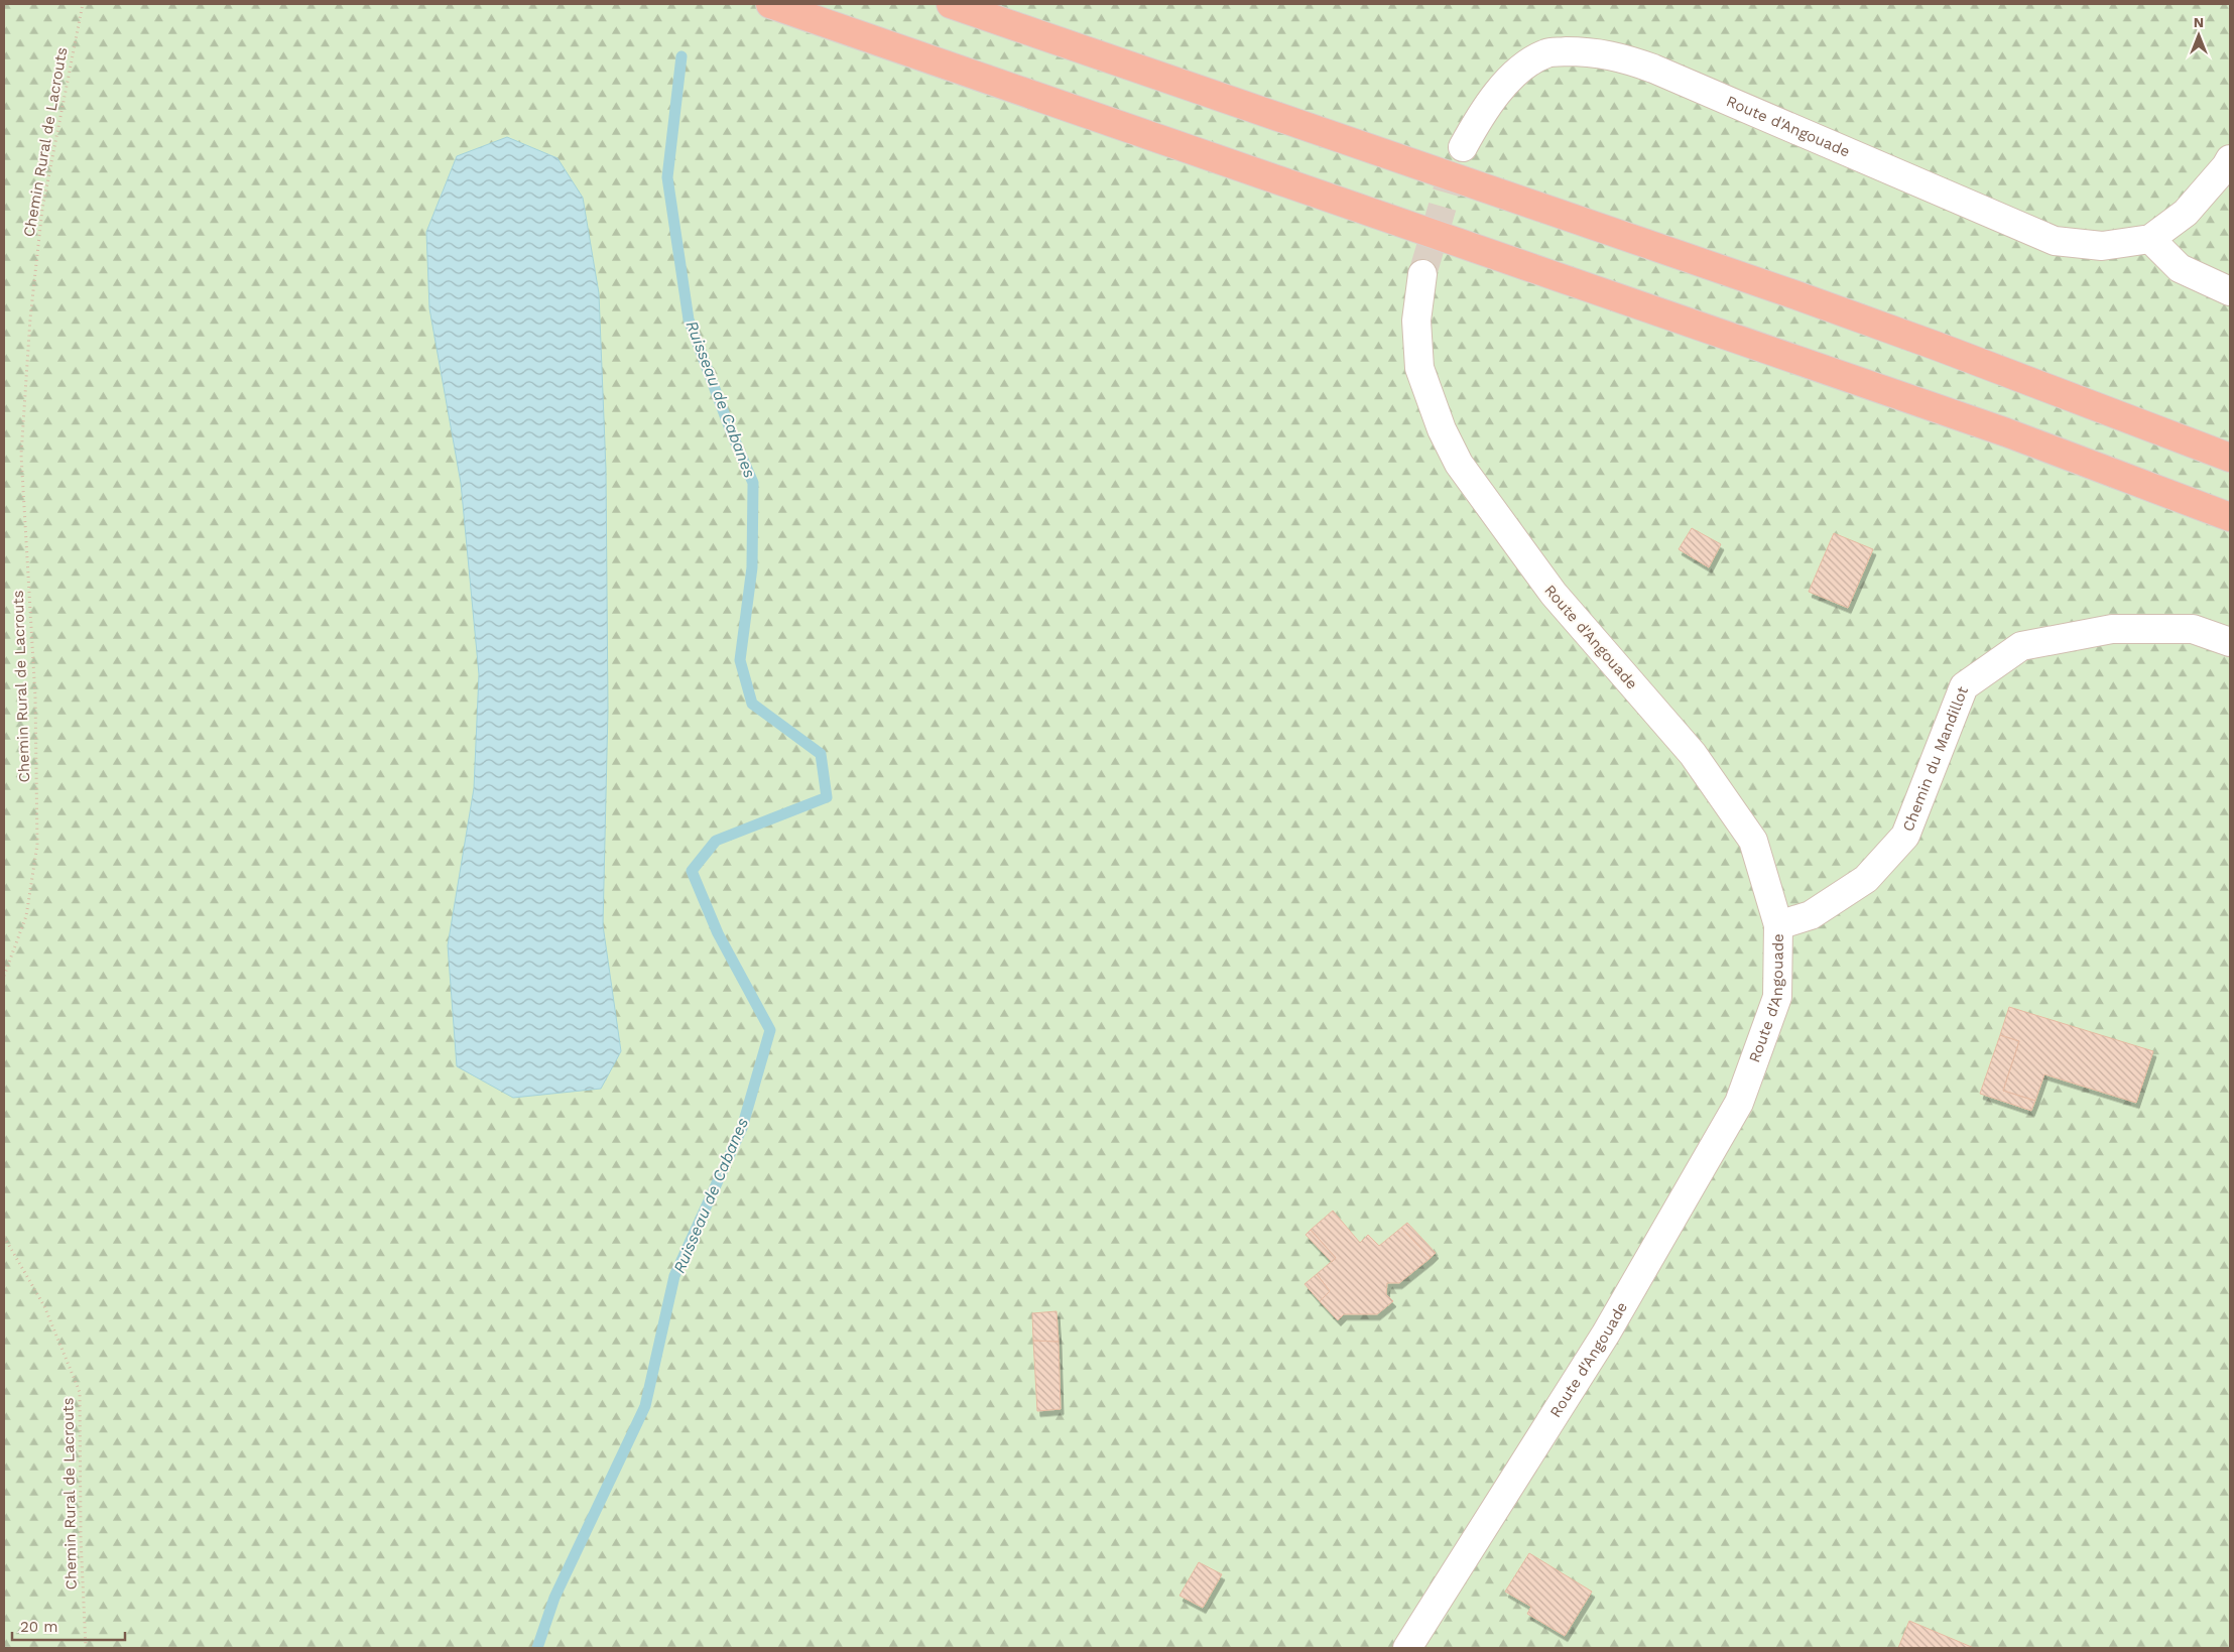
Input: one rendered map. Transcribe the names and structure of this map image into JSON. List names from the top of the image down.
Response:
{
  "streets": {
    "street": ["Route d'Angouade", "Chemin du Mandillot"],
    "path": ["Chemin Rural de Lacrouts"]
  },
  "crossings": [
    ["Route d'Angouade", "Chemin du Mandillot"]
  ],
  "water": ["Ruisseau de Cabanes"],
  "scale_bar": "20 m",
  "north": "top"
}
